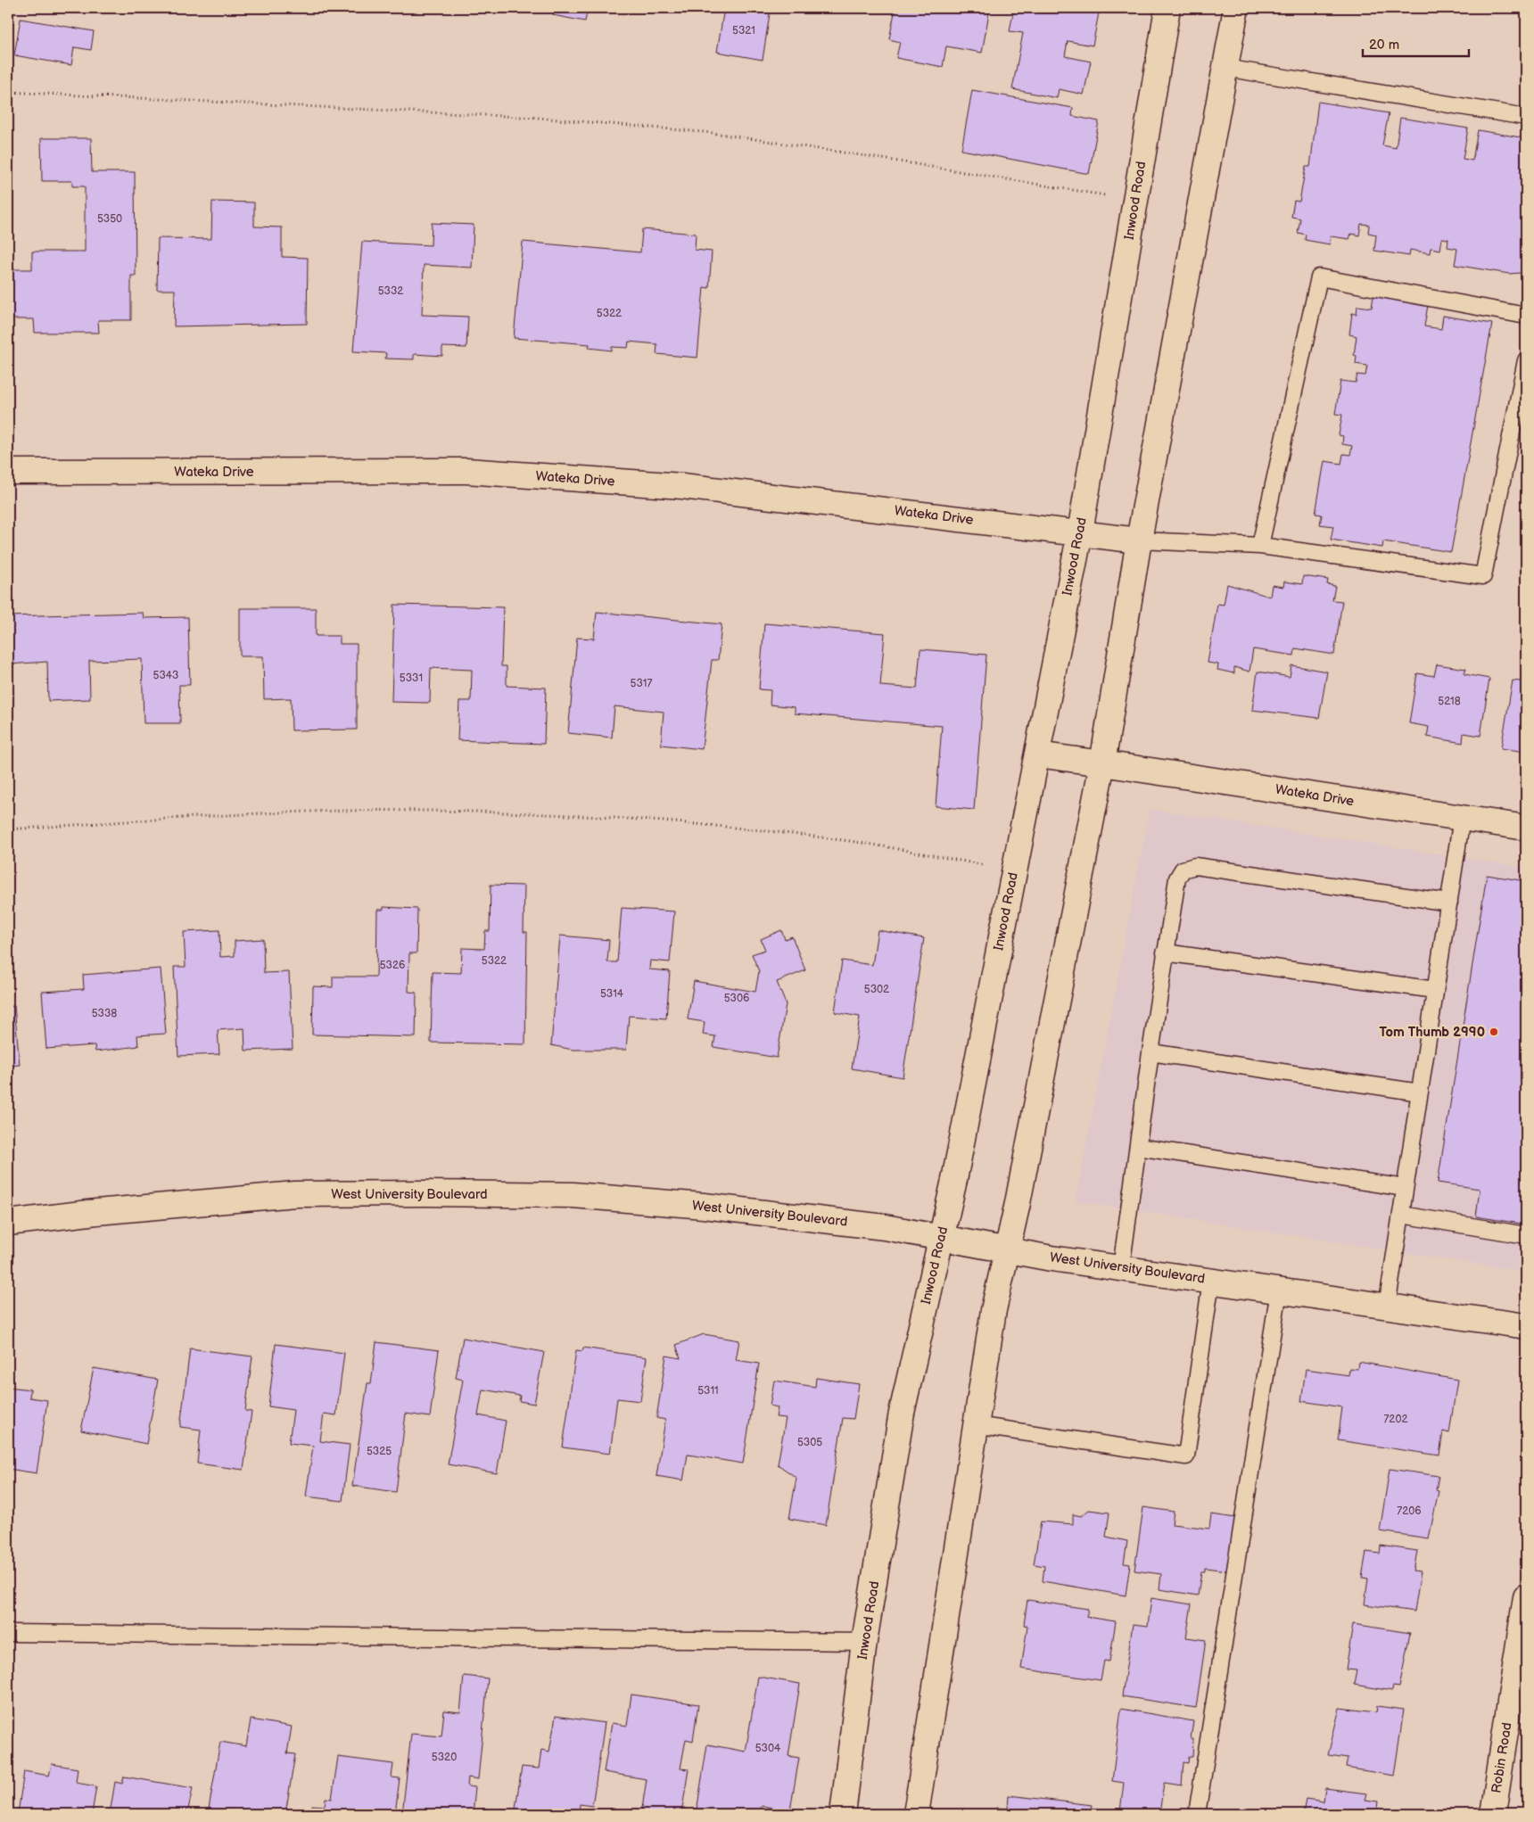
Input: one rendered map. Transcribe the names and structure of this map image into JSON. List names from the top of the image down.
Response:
{
  "streets": {
    "main road": [
      "Inwood Road",
      "Wateka Drive",
      "West University Boulevard",
      "Robin Road"
    ]
  },
  "crossings": [
    ["Inwood Road", "Wateka Drive"],
    ["Inwood Road", "West University Boulevard"]
  ],
  "places": ["Tom Thumb 2990"],
  "house_numbers": [
    "5321",
    "5350",
    "5332",
    "5322",
    "5343",
    "5331",
    "5317",
    "5218",
    "5322",
    "5326",
    "5302",
    "5314",
    "5306",
    "5338",
    "5311",
    "7202",
    "5305",
    "5325",
    "7206",
    "5304",
    "5320"
  ],
  "scale_bar": "20 m"
}
